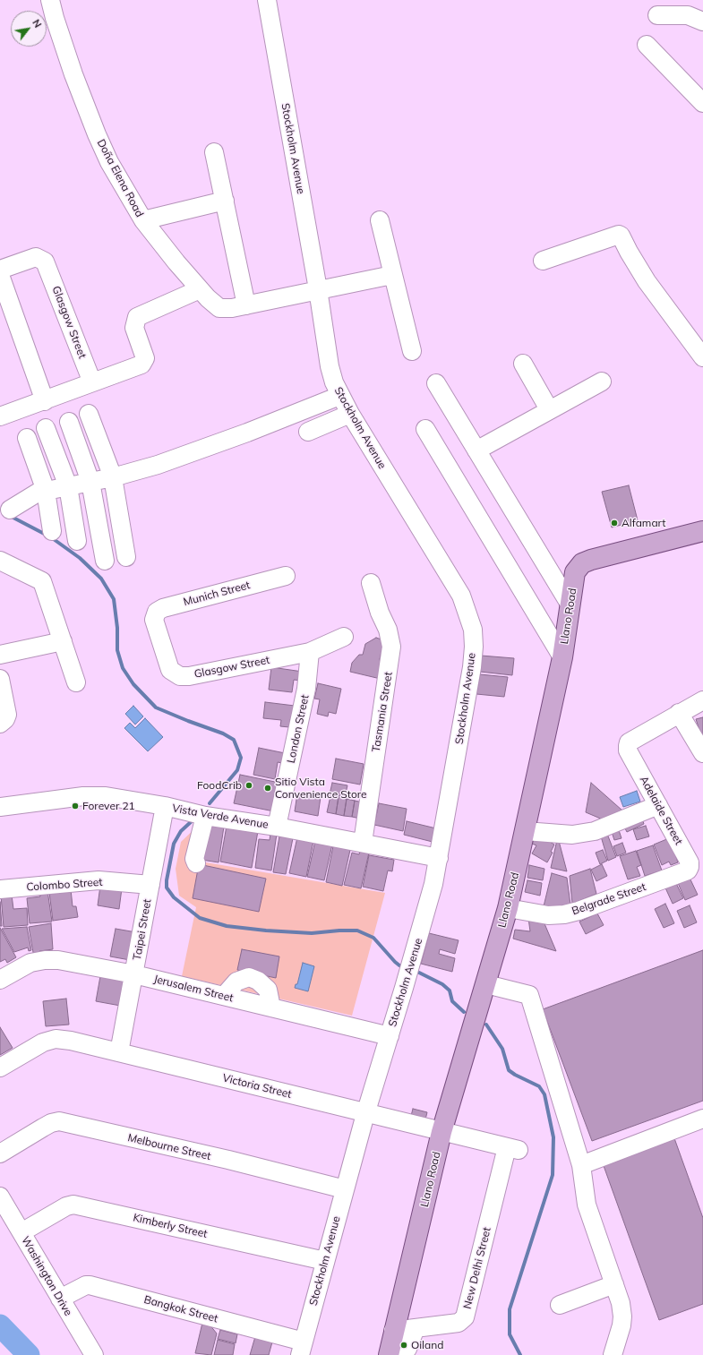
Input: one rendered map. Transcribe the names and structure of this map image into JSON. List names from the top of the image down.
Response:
{
  "streets": {
    "main road": ["Llano Road"],
    "street": [
      "Stockholm Avenue",
      "Doña Elena Road",
      "Glasgow Street",
      "Munich Street",
      "Tasmania Street",
      "London Street",
      "Adelaide Street",
      "Vista Verde Avenue",
      "Colombo Street",
      "Belgrade Street",
      "Taipei Street",
      "Jerusalem Street",
      "Victoria Street",
      "Melbourne Street",
      "Kimberly Street",
      "New Delhi Street",
      "Washington Drive",
      "Bangkok Street"
    ]
  },
  "crossings": [
    ["Stockholm Avenue", "Doña Elena Road"],
    ["Stockholm Avenue", "Vista Verde Avenue"],
    ["Stockholm Avenue", "Jerusalem Street"],
    ["Stockholm Avenue", "Victoria Street"],
    ["Stockholm Avenue", "Melbourne Street"],
    ["Stockholm Avenue", "Kimberly Street"],
    ["Stockholm Avenue", "Bangkok Street"],
    ["Glasgow Street", "Munich Street"],
    ["Glasgow Street", "London Street"],
    ["Llano Road", "Belgrade Street"],
    ["Llano Road", "Victoria Street"],
    ["Llano Road", "New Delhi Street"],
    ["Tasmania Street", "Vista Verde Avenue"],
    ["London Street", "Vista Verde Avenue"],
    ["Adelaide Street", "Belgrade Street"],
    ["Vista Verde Avenue", "Taipei Street"],
    ["Colombo Street", "Taipei Street"],
    ["Taipei Street", "Jerusalem Street"],
    ["Taipei Street", "Victoria Street"],
    ["Victoria Street", "New Delhi Street"],
    ["Kimberly Street", "Washington Drive"],
    ["Washington Drive", "Bangkok Street"]
  ],
  "places": [
    "Alfamart",
    "FoodCrib",
    "Sitio Vista Convenience Store",
    "Forever 21",
    "Oiland"
  ],
  "north": "top right"
}
